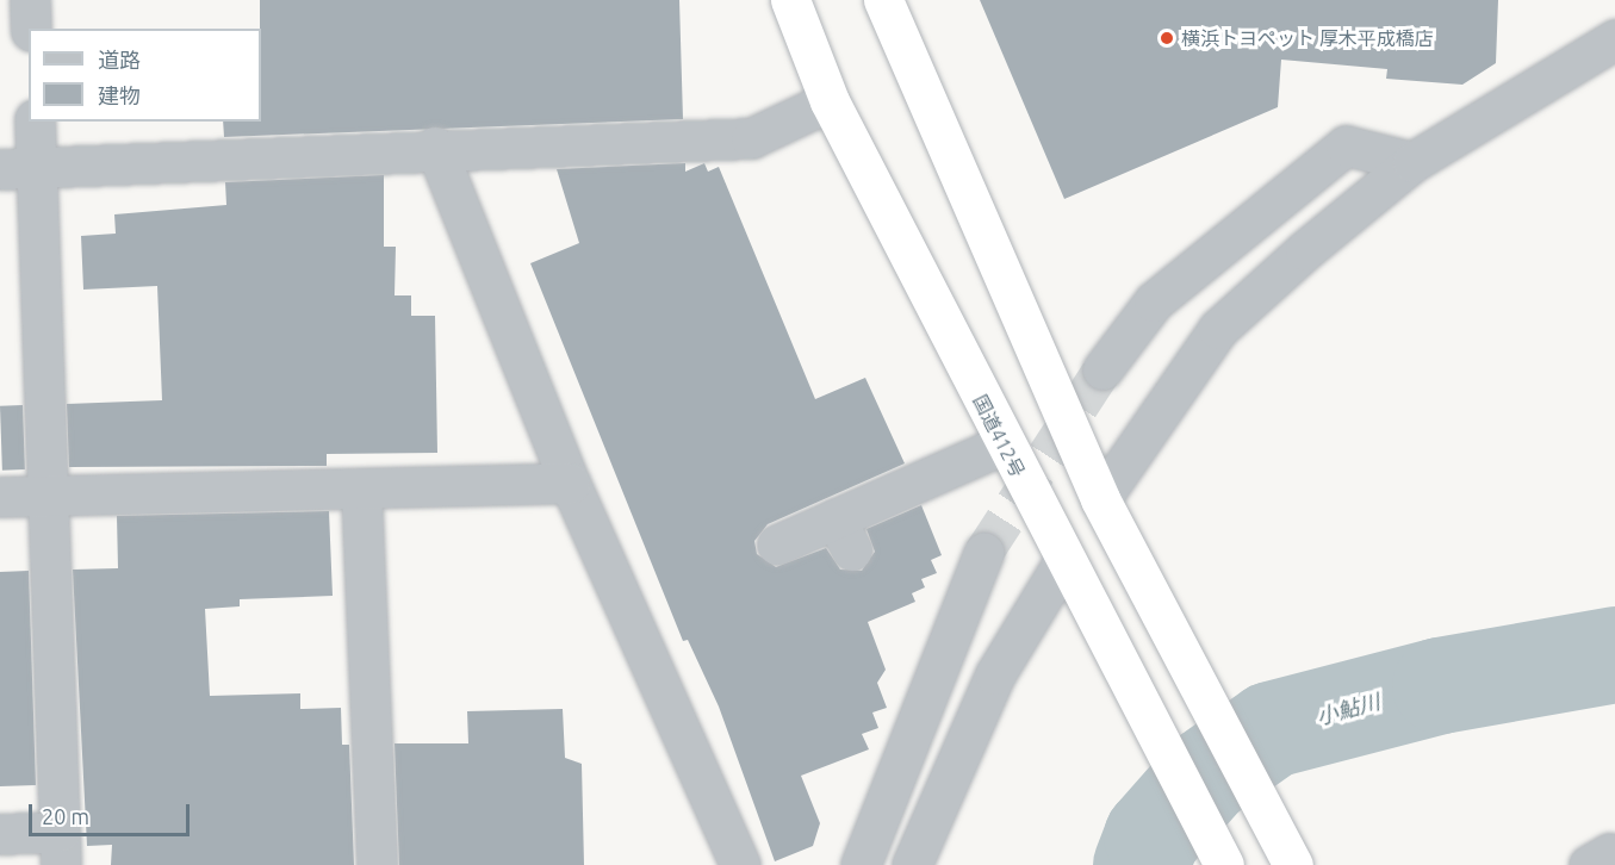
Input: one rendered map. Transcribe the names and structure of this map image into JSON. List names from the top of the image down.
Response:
{
  "streets": {
    "highway": ["国道412号"]
  },
  "water": ["小鮎川"],
  "places": ["横浜トヨペット 厚木平成橋店"],
  "legend": ["道路", "建物"],
  "scale_bar": "20 m"
}
